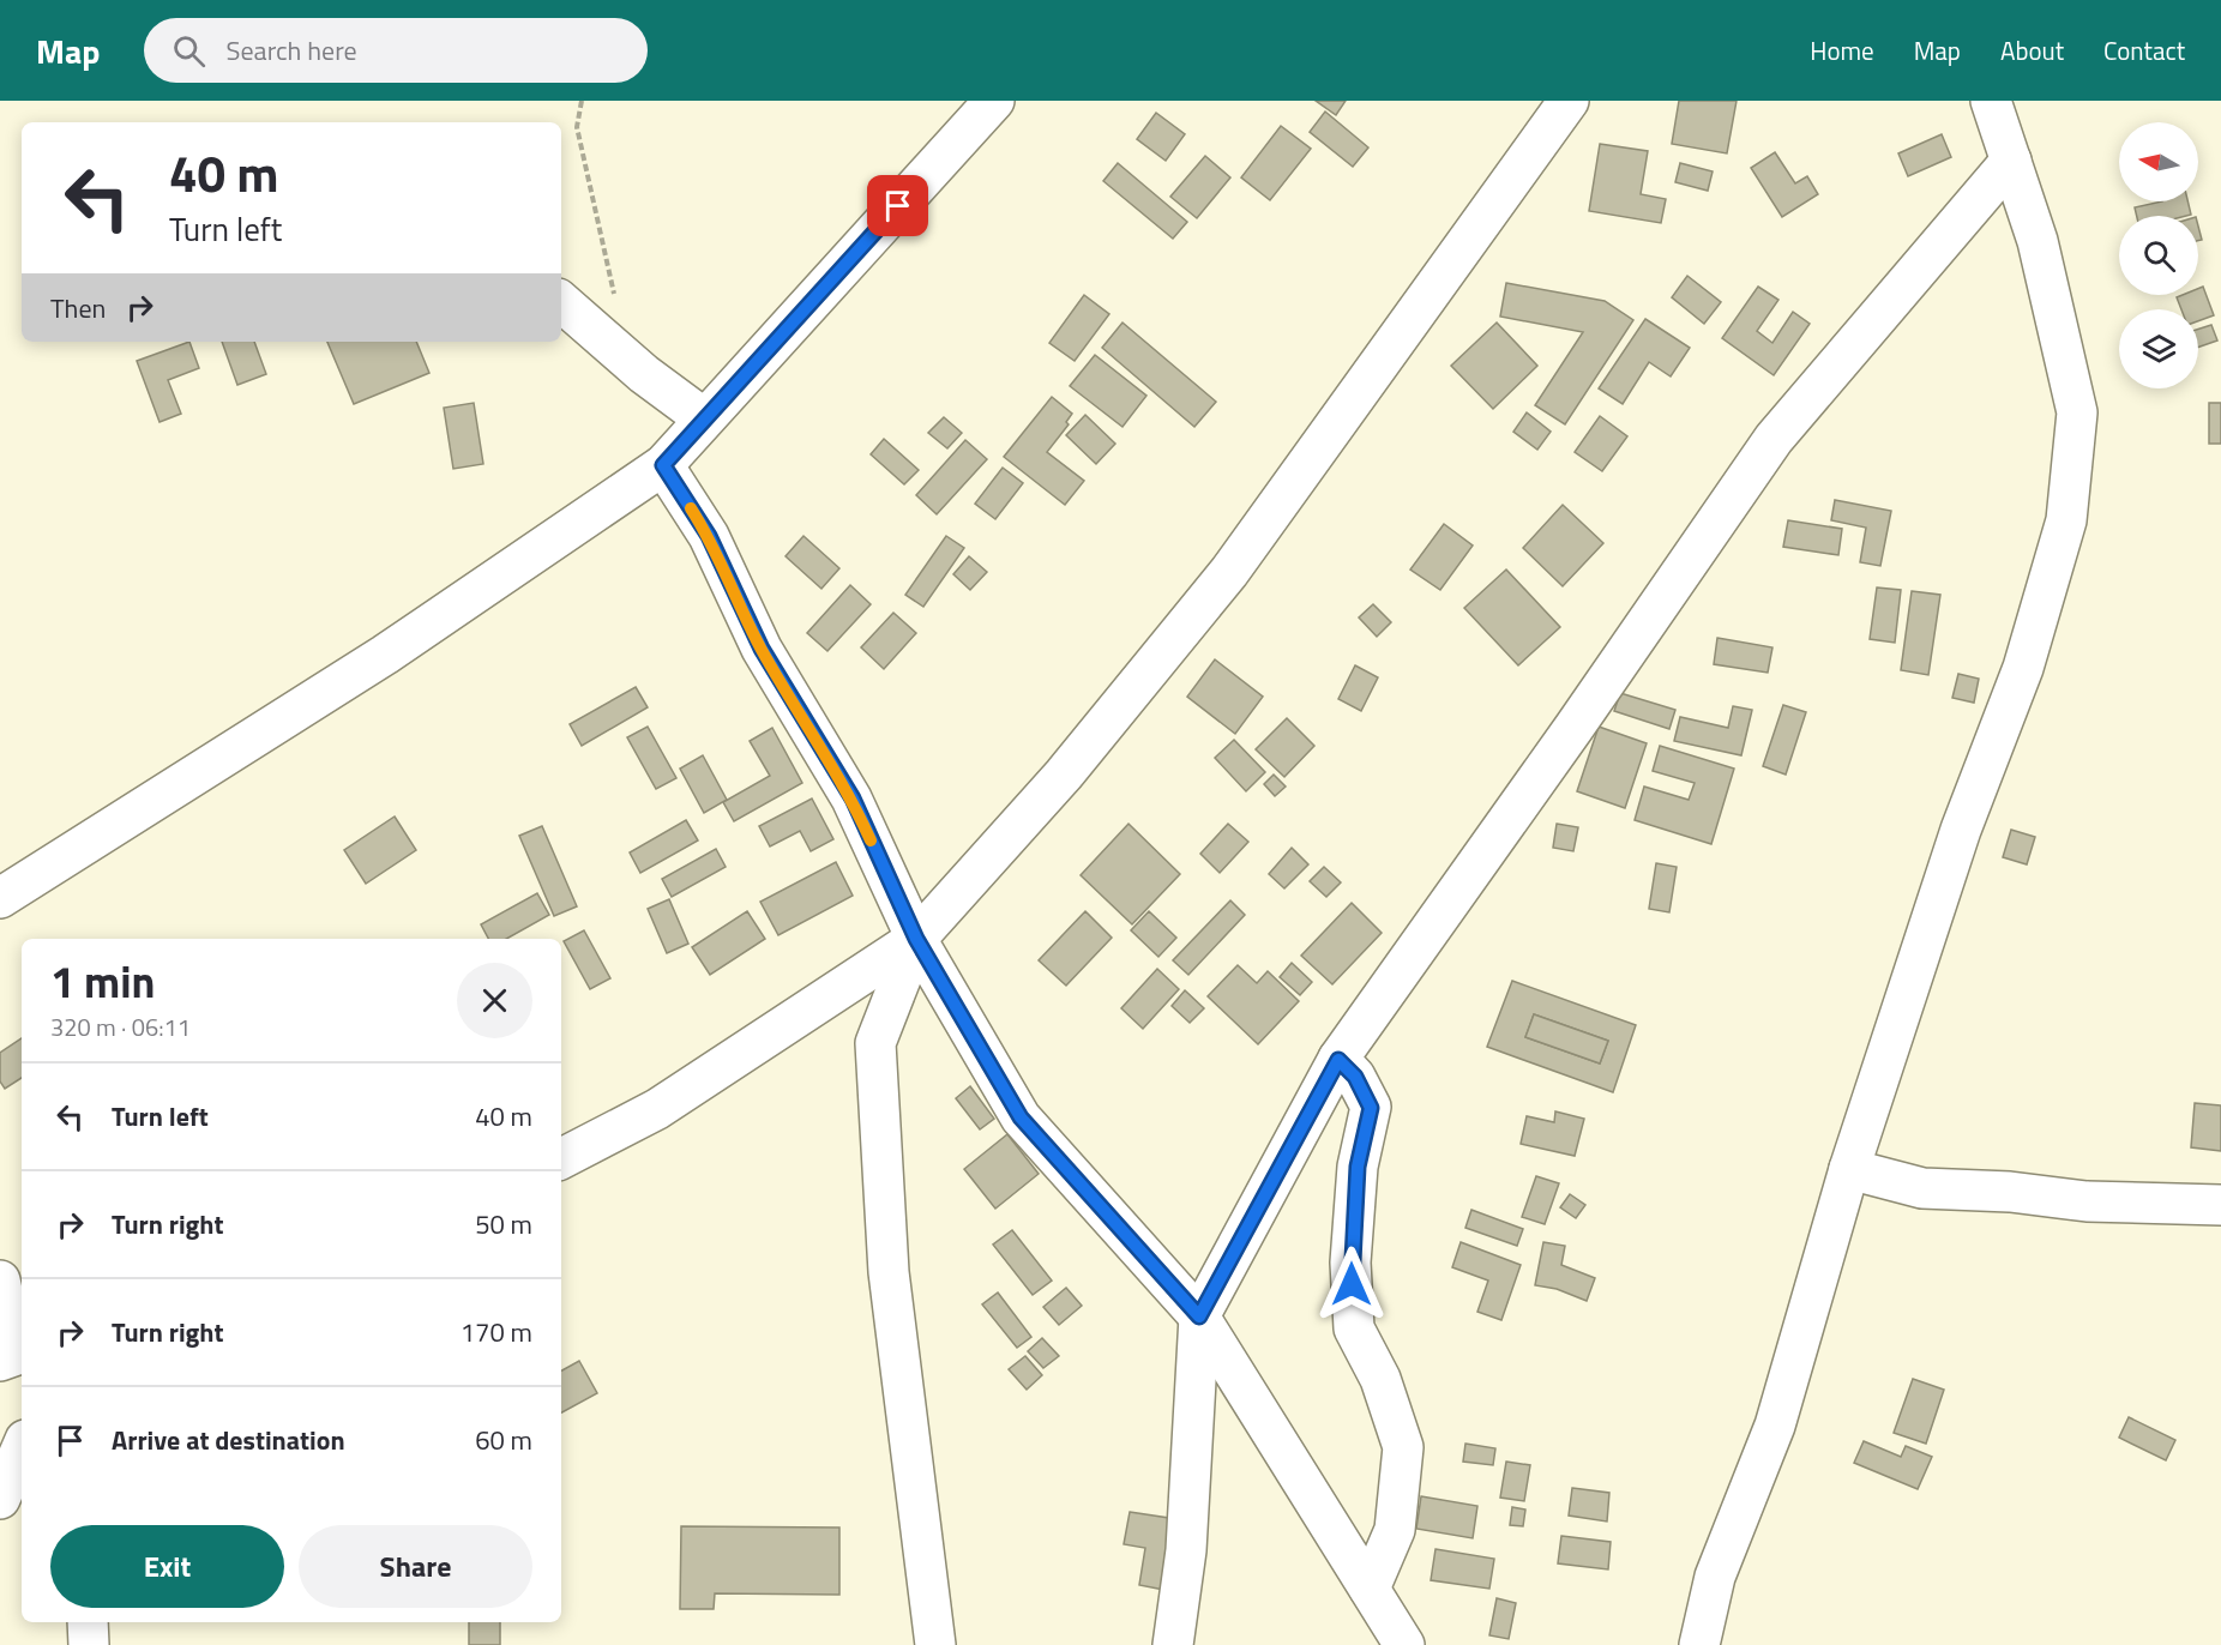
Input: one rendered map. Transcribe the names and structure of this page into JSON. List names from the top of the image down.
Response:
{
  "north": "left",
  "page": {
    "header": "Map",
    "search": "Search here",
    "nav": [
      "Home",
      "Map",
      "About",
      "Contact"
    ],
    "turn": ["40 m", "Turn left"],
    "then": "Then",
    "heading": ["1 min", "320 m · 06:11"],
    "list": [
      {
        "name": "Turn left",
        "value": "40 m"
      },
      {
        "name": "Turn right",
        "value": "50 m"
      },
      {
        "name": "Turn right",
        "value": "170 m"
      },
      {
        "name": "Arrive at destination",
        "value": "60 m"
      }
    ],
    "buttons": ["Exit", "Share"]
  }
}
